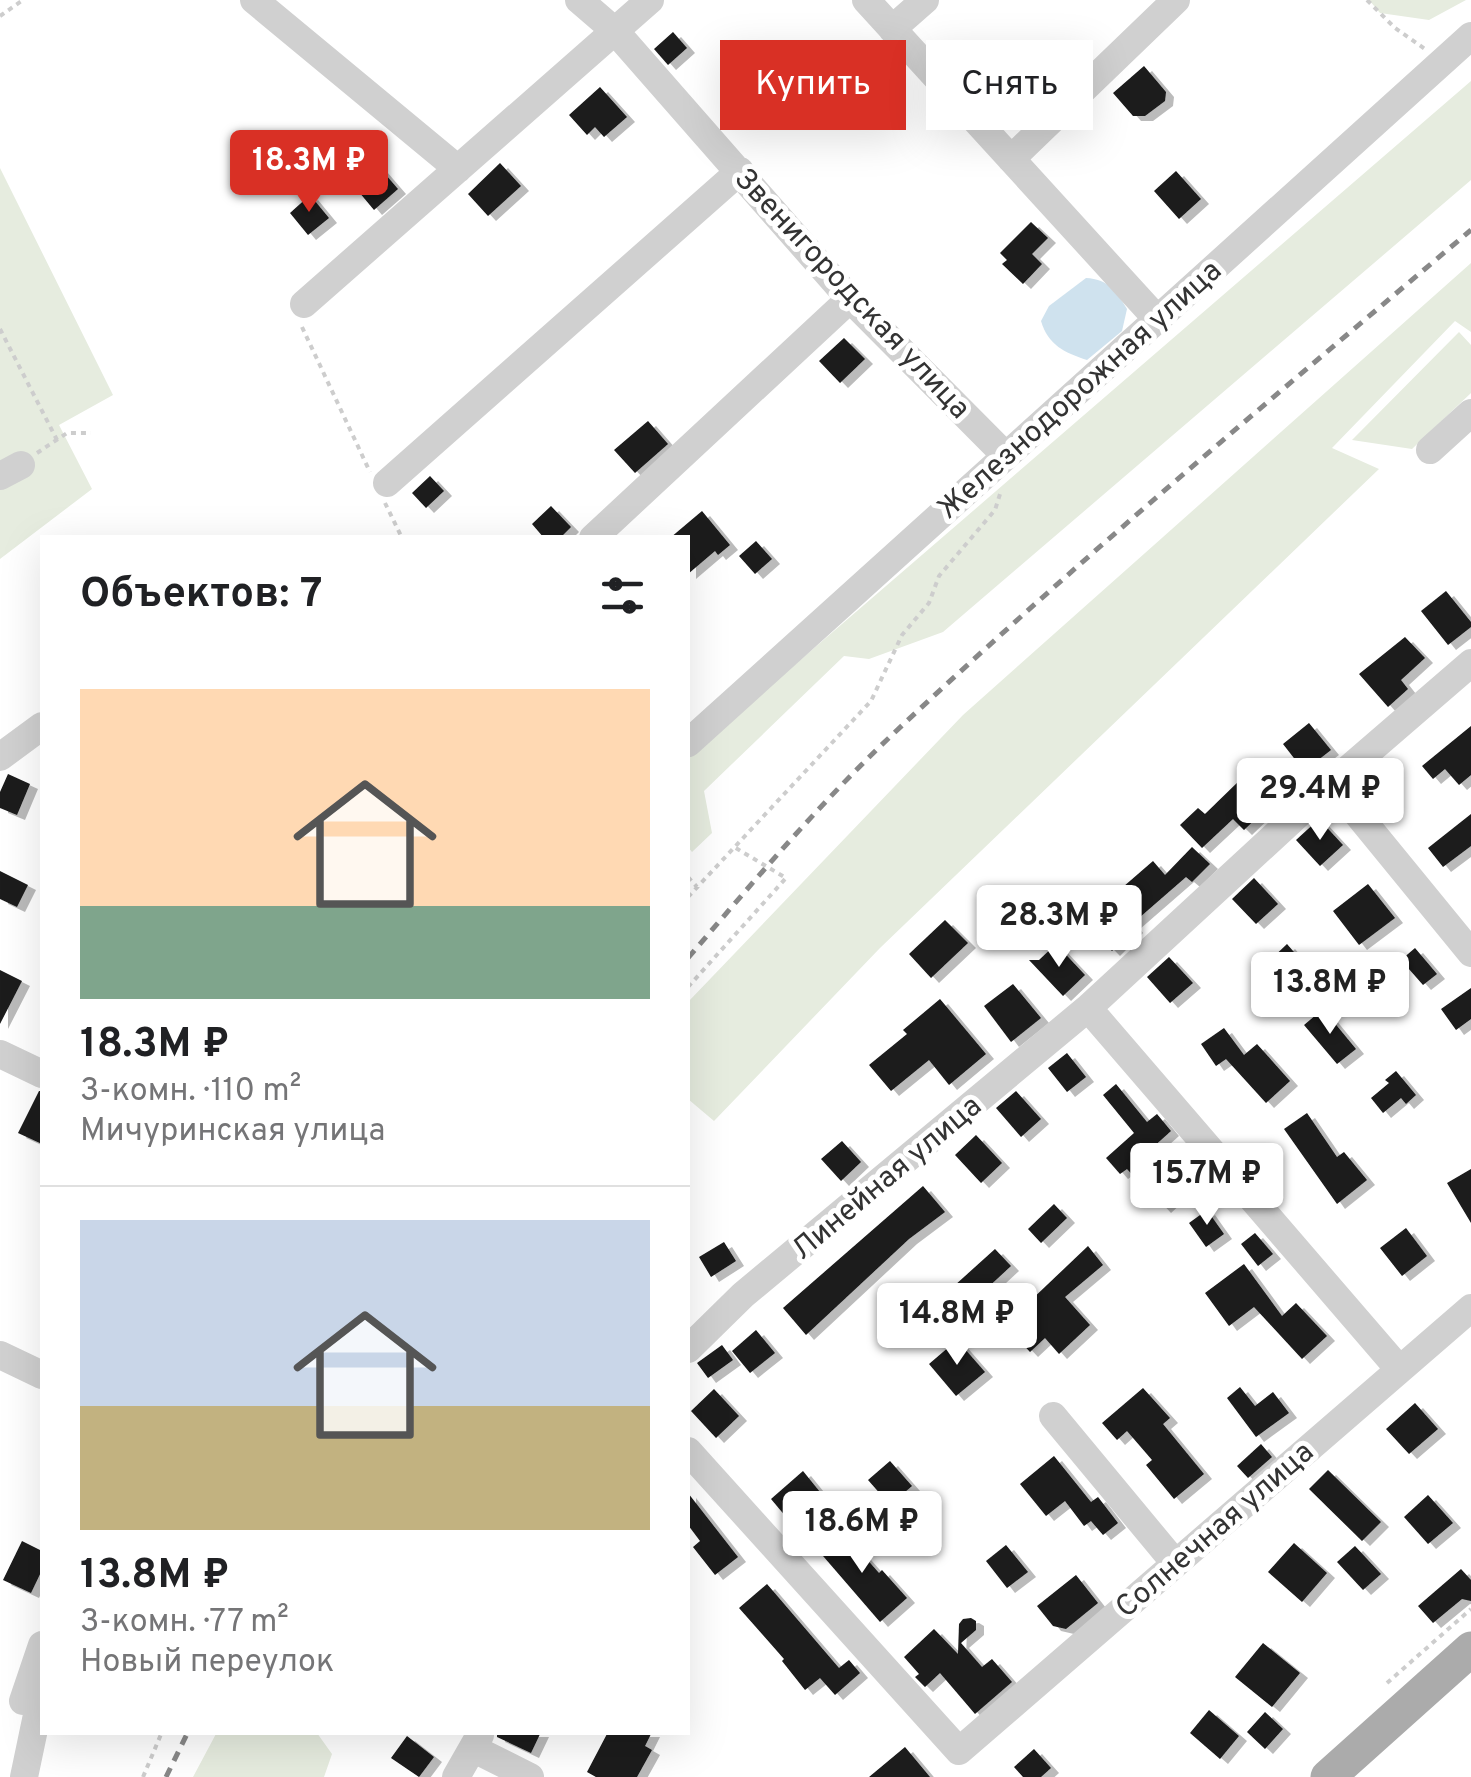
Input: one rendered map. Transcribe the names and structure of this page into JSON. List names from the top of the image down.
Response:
{
  "streets": {
    "street": [
      "Звенигородская улица",
      "Железнодорожная улица",
      "Линейная улица",
      "Солнечная улица"
    ]
  },
  "crossings": [
    ["Звенигородская улица", "Железнодорожная улица"]
  ],
  "page": {
    "chip": ["Купить", "Снять"],
    "price": [
      "18.3M ₽",
      "29.4M ₽",
      "28.3M ₽",
      "13.8M ₽",
      "15.7M ₽",
      "14.8M ₽",
      "18.6M ₽"
    ],
    "heading": "Объектов: 7",
    "list": [
      {
        "name": "18.3M ₽",
        "note": "3-комн. · 110 m² · Мичуринская улица"
      },
      {
        "name": "13.8M ₽",
        "note": "3-комн. · 77 m² · Новый переулок"
      }
    ]
  }
}
